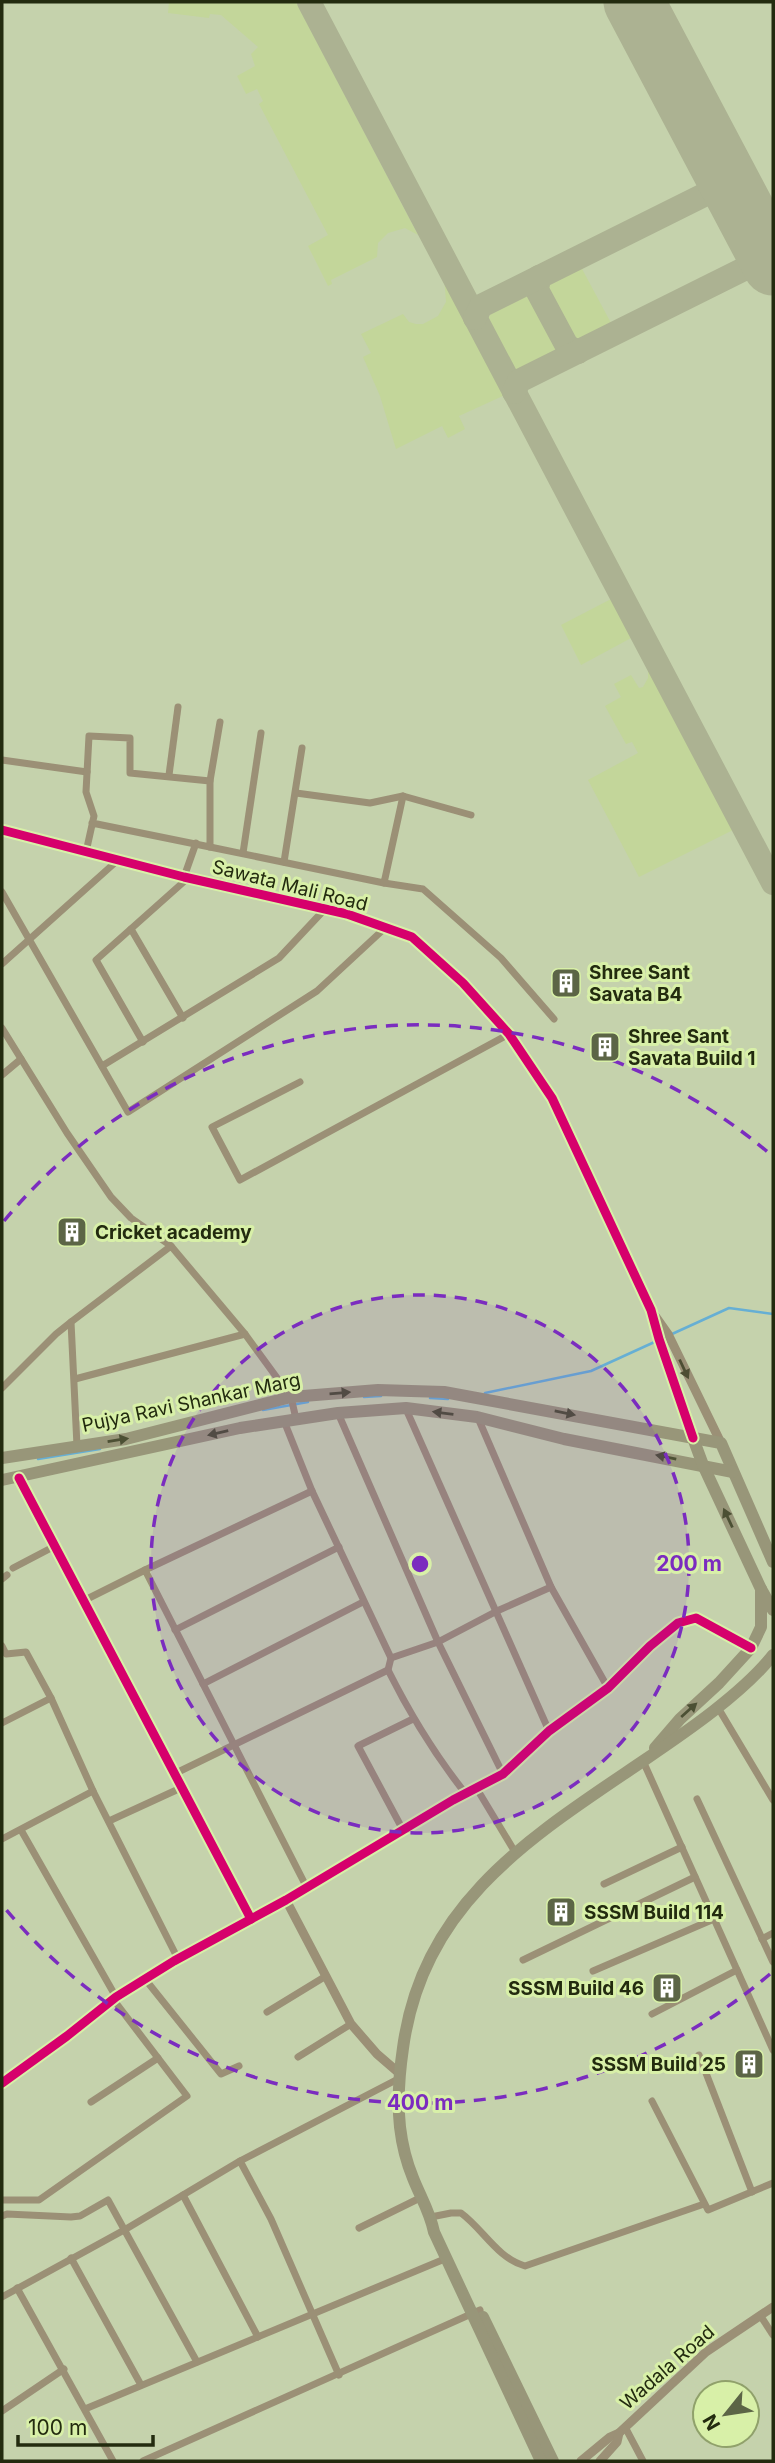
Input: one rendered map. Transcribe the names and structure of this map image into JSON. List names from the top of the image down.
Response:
{
  "streets": {
    "main road": ["Pujya Ravi Shankar Marg"],
    "street": ["Sawata Mali Road", "Wadala Road"]
  },
  "crossings": [
    ["Sawata Mali Road", "Pujya Ravi Shankar Marg"]
  ],
  "places": {
    "building": [
      "Shree Sant Savata B4",
      "Shree Sant Savata Build 1",
      "Cricket academy",
      "SSSM Build 114",
      "SSSM Build 46",
      "SSSM Build 25"
    ]
  },
  "scale_bar": "100 m",
  "north": "bottom left",
  "rings": ["200 m", "400 m"]
}
